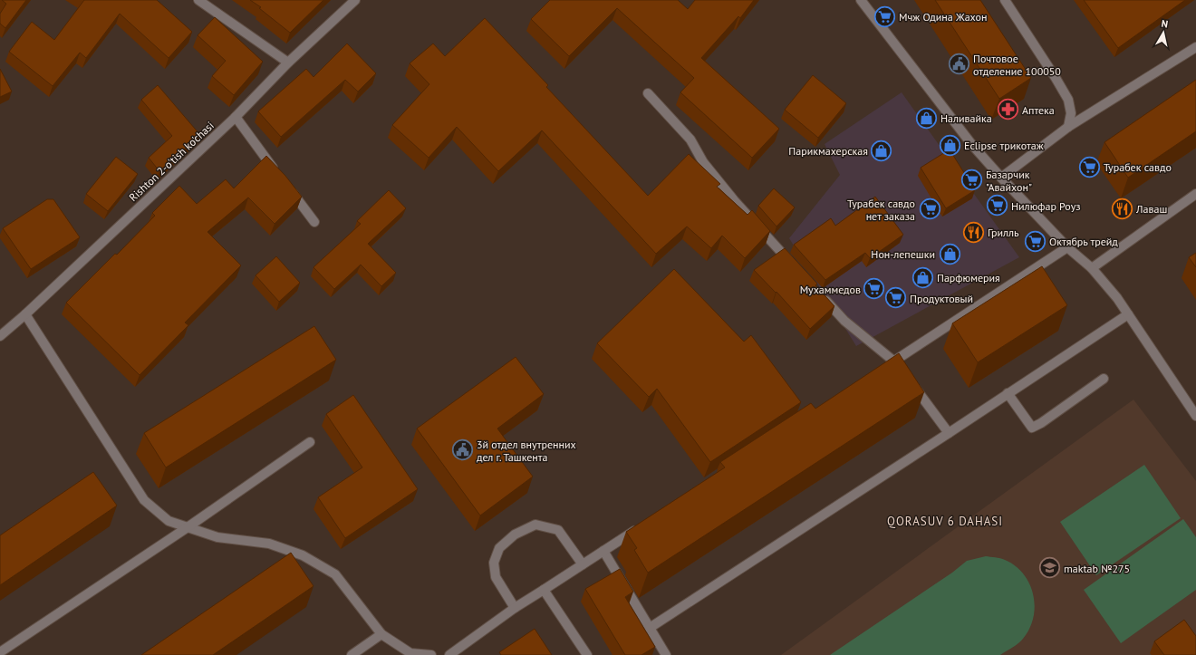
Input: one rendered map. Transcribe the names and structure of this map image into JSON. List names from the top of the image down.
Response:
{
  "streets": {
    "street": ["Rishton 2-o'tish ko'chasi"]
  },
  "districts": ["QORASUV 6 DAHASI"],
  "places": {
    "supermarket": [
      "Мчж Одина Жахон",
      "Турабек савдо",
      "Базарчик \"Авайхон\"",
      "Нилюфар Роуз",
      "Турабек савдо нет заказа",
      "Октябрь трейд",
      "Мухаммедов",
      "Продуктовый"
    ],
    "public building": ["Почтовое отделение 100050", "3й отдел внутренних дел г. Ташкента"],
    "pharmacy": ["Аптека"],
    "shop": [
      "Наливайка",
      "Eclipse трикотаж",
      "Парикмахерская",
      "Нон-лепешки",
      "Парфюмерия"
    ],
    "restaurant": ["Лаваш", "Грилль"],
    "school or university": ["maktab №275"]
  },
  "north": "top"
}
